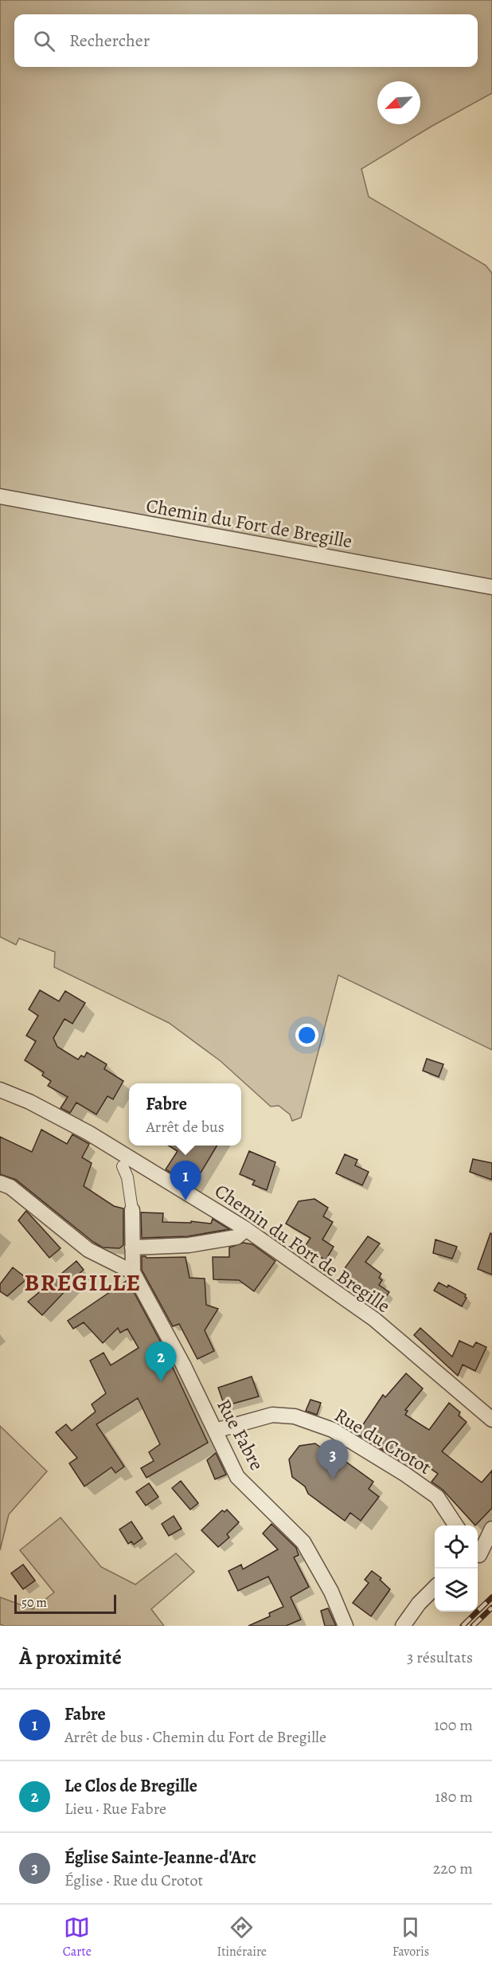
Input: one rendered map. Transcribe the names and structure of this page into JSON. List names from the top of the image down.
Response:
{
  "streets": {
    "street": ["Chemin du Fort de Bregille", "Rue Fabre", "Rue du Crotot"]
  },
  "crossings": [
    ["Rue Fabre", "Rue du Crotot"]
  ],
  "districts": ["BREGILLE"],
  "scale_bar": "50 m",
  "north": "bottom left",
  "page": {
    "search": "Rechercher",
    "popup": ["Fabre", "Arrêt de bus"],
    "pins": ["1", "2", "3"],
    "scale": "50 m",
    "heading": ["À proximité", "3 résultats"],
    "list": [
      {
        "mark": "1",
        "name": "Fabre",
        "note": "Arrêt de bus · Chemin du Fort de Bregille",
        "value": "100 m"
      },
      {
        "mark": "2",
        "name": "Le Clos de Bregille",
        "note": "Lieu · Rue Fabre",
        "value": "180 m"
      },
      {
        "mark": "3",
        "name": "Église Sainte-Jeanne-d'Arc",
        "note": "Église · Rue du Crotot",
        "value": "220 m"
      }
    ],
    "nav": ["Carte", "Itinéraire", "Favoris"]
  }
}
